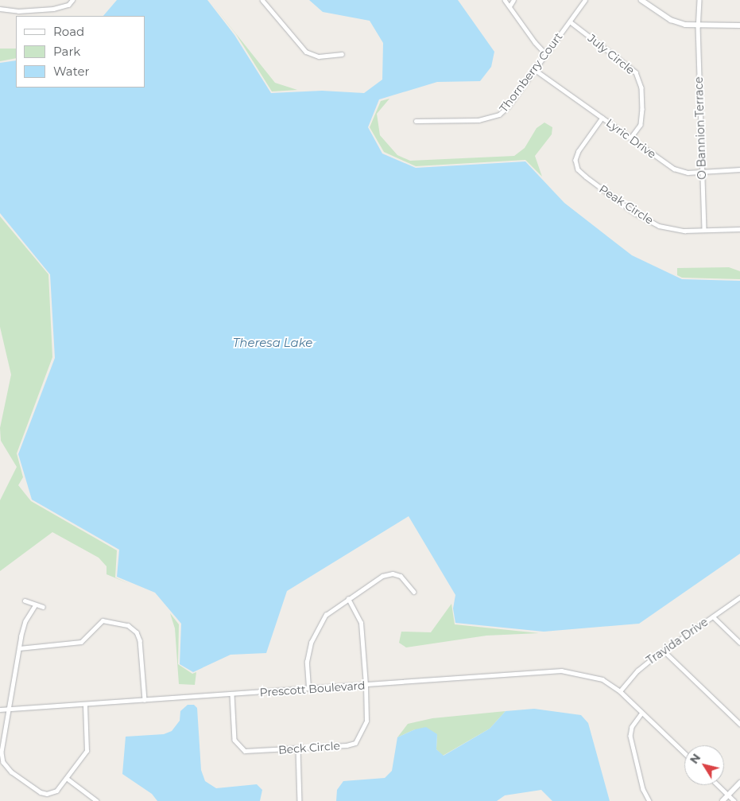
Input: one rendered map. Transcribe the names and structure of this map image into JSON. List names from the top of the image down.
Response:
{
  "streets": {
    "street": [
      "July Circle",
      "Thornberry Court",
      "O Bannion Terrace",
      "Lyric Drive",
      "Peak Circle",
      "Travida Drive",
      "Prescott Boulevard",
      "Beck Circle"
    ]
  },
  "crossings": [
    ["July Circle", "Thornberry Court"],
    ["July Circle", "Lyric Drive"],
    ["Thornberry Court", "Lyric Drive"],
    ["O Bannion Terrace", "Lyric Drive"],
    ["O Bannion Terrace", "Peak Circle"],
    ["Lyric Drive", "Peak Circle"],
    ["Travida Drive", "Prescott Boulevard"],
    ["Prescott Boulevard", "Beck Circle"]
  ],
  "water": ["Theresa Lake"],
  "legend": ["Road", "Park", "Water"],
  "north": "top left"
}
